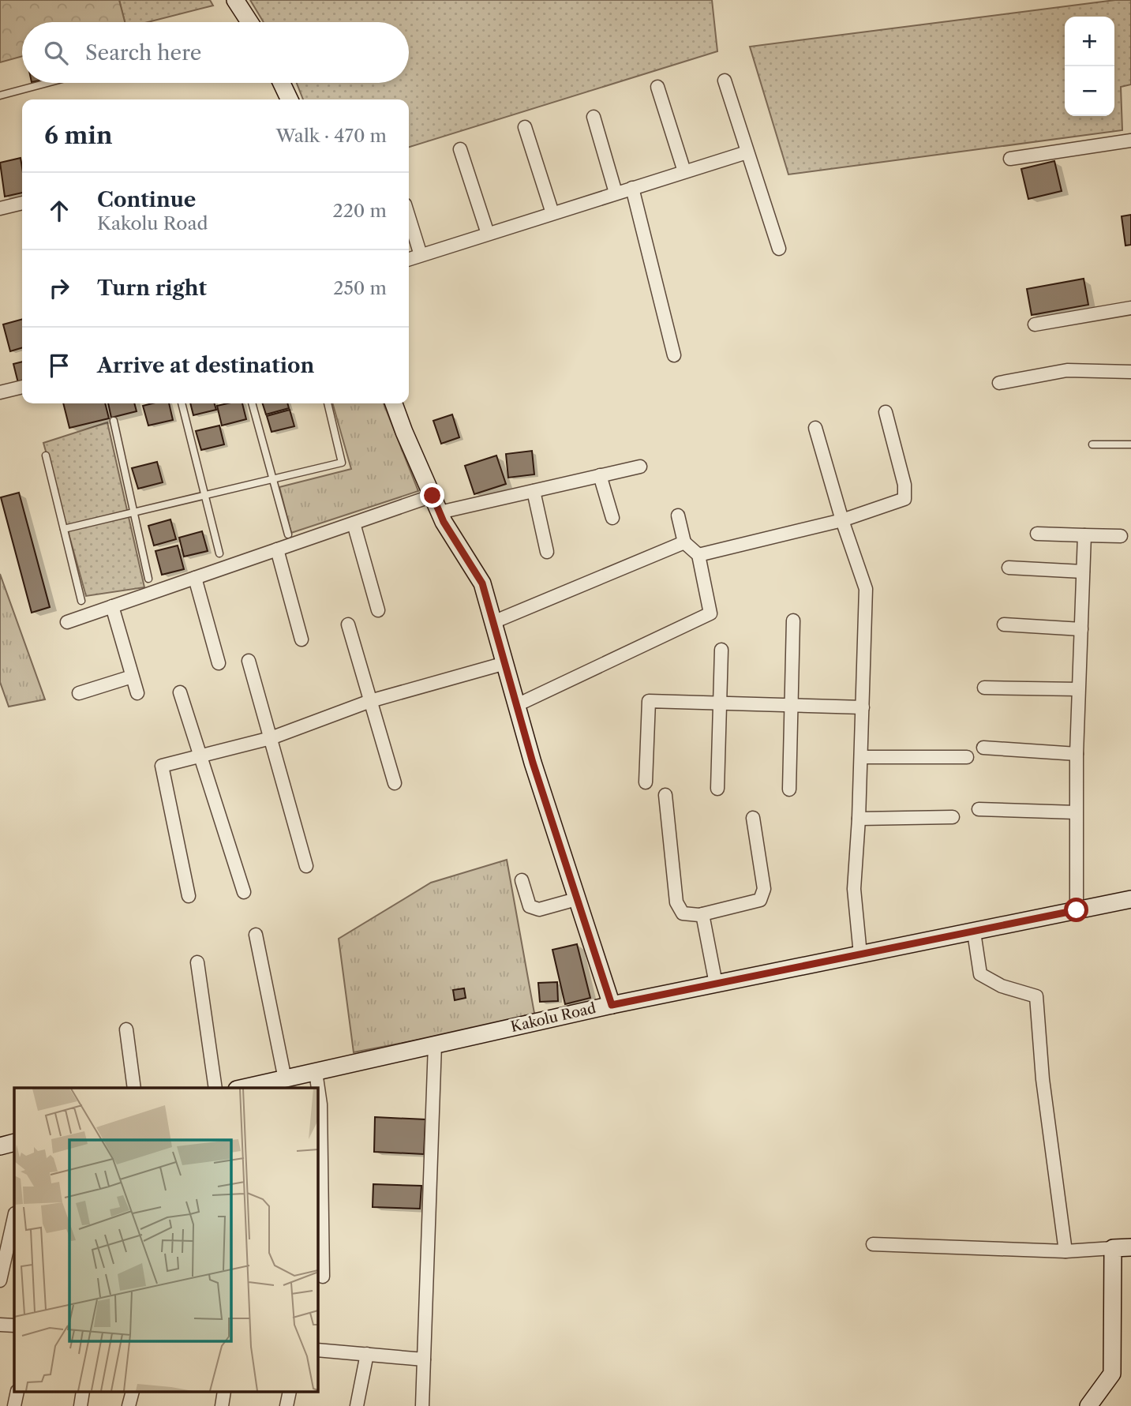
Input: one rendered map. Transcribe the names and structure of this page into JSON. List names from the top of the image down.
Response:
{
  "streets": {
    "main road": ["Kakolu Road"]
  },
  "page": {
    "map_buttons": ["+", "−"],
    "search": "Search here",
    "heading": ["6 min", "Walk · 470 m"],
    "list": [
      ["Continue", "Kakolu Road", "220 m"],
      ["Turn right", "250 m"],
      "Arrive at destination"
    ]
  }
}
